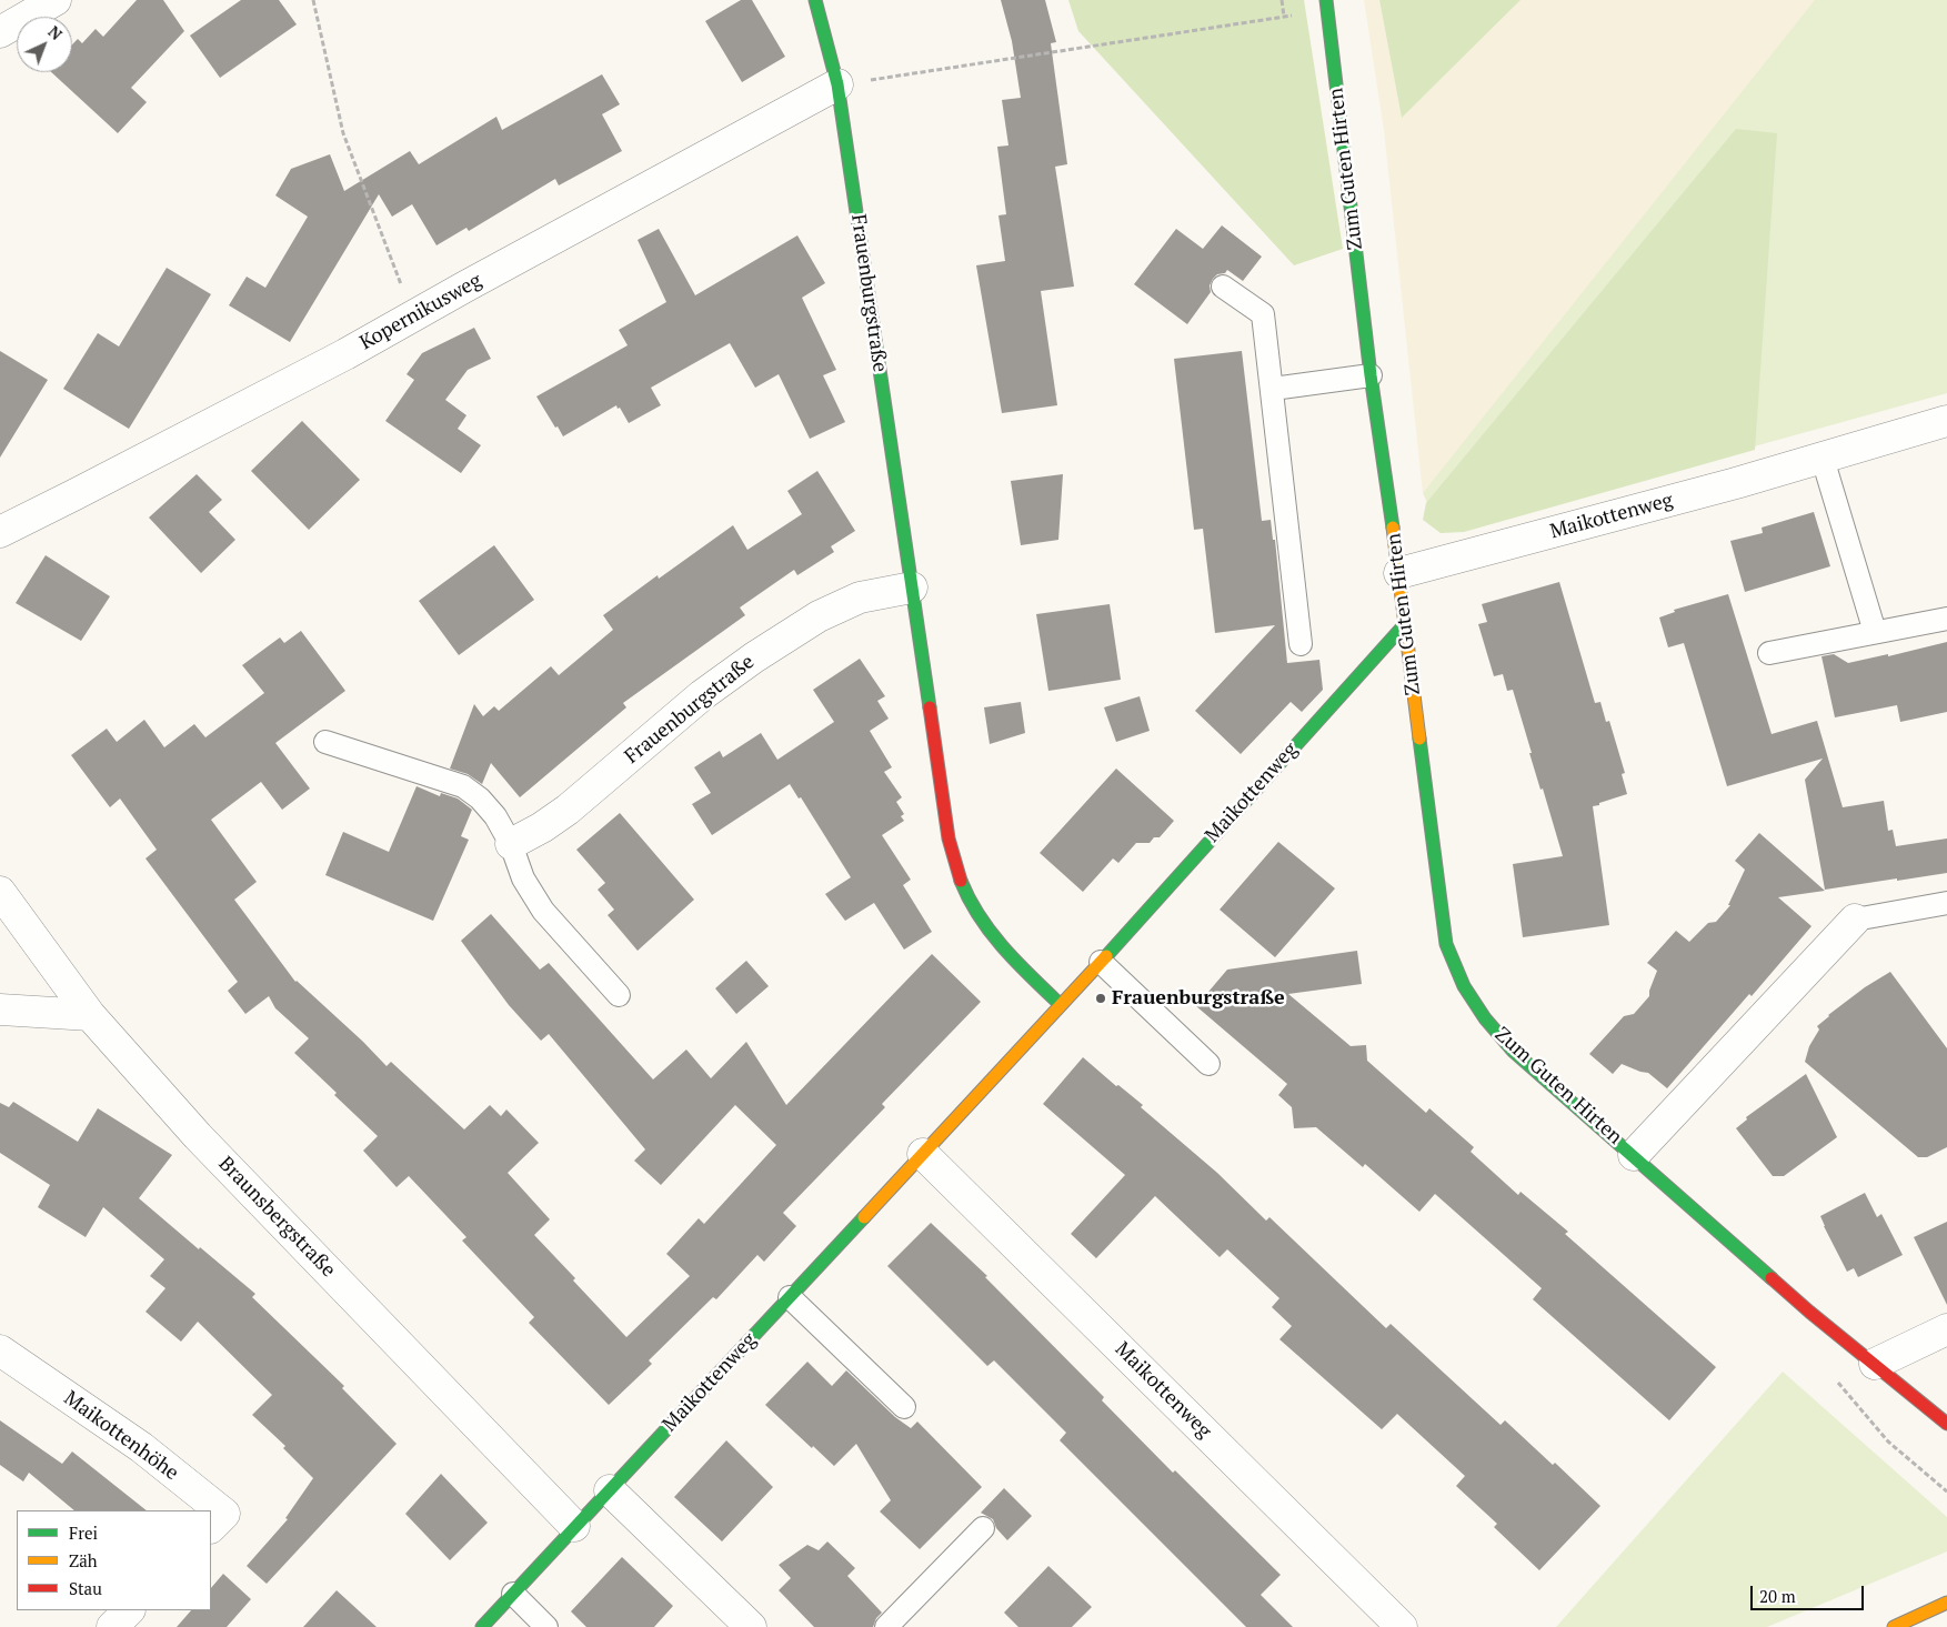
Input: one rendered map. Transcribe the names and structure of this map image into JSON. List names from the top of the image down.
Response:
{
  "streets": {
    "main road": ["Zum Guten Hirten", "Frauenburgstraße", "Maikottenweg"],
    "street": ["Kopernikusweg", "Braunsbergstraße", "Maikottenhöhe"]
  },
  "crossings": [
    ["Zum Guten Hirten", "Maikottenweg"],
    ["Frauenburgstraße", "Kopernikusweg"],
    ["Frauenburgstraße", "Maikottenweg"],
    ["Maikottenweg", "Braunsbergstraße"]
  ],
  "places": ["Frauenburgstraße"],
  "legend": ["Frei", "Zäh", "Stau"],
  "scale_bar": "20 m",
  "north": "top right"
}
